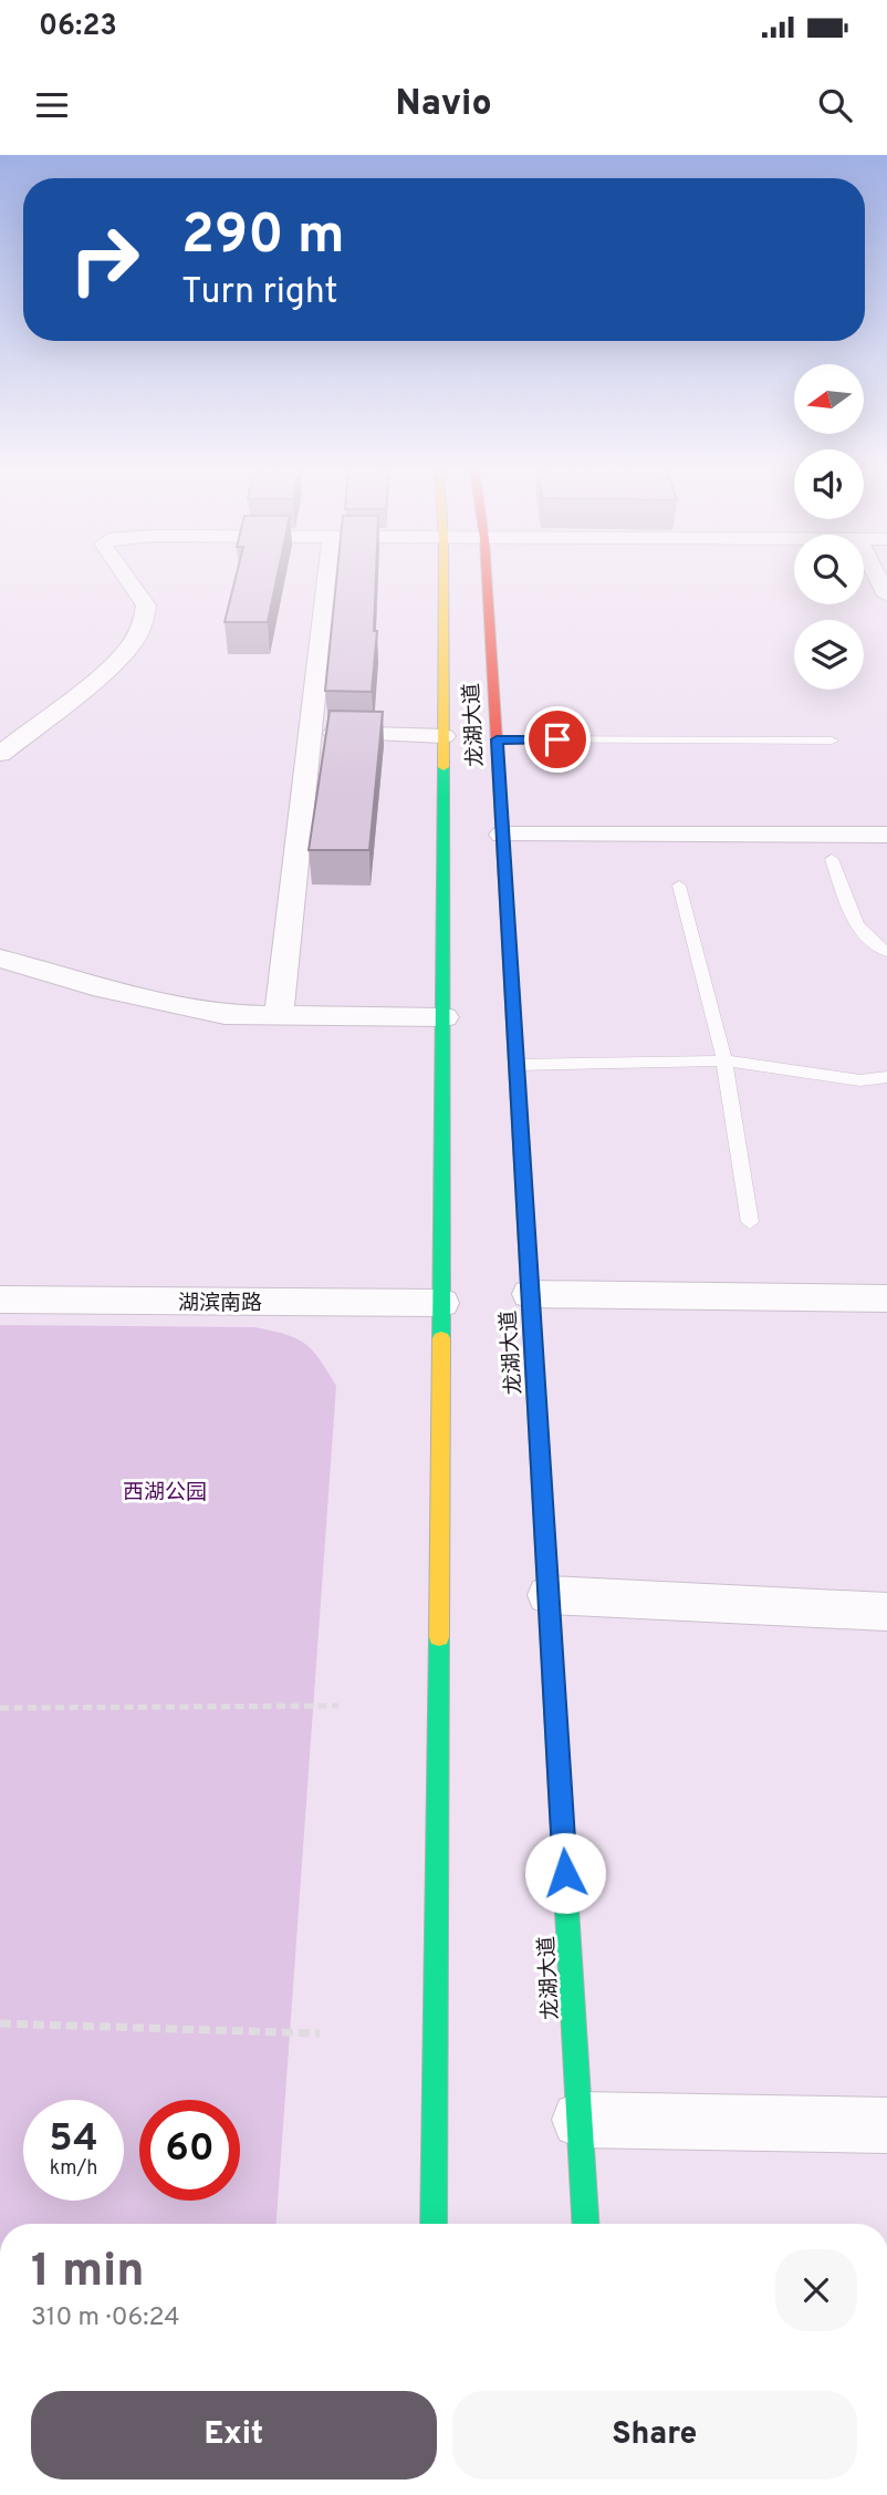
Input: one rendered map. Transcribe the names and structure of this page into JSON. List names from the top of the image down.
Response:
{
  "streets": {
    "main road": ["龙湖大道"],
    "street": ["湖滨南路"]
  },
  "crossings": [
    ["龙湖大道", "湖滨南路"]
  ],
  "parks": ["西湖公园"],
  "north": "left",
  "page": {
    "status": "06:23",
    "header": "Navio",
    "turn": ["290 m", "Turn right"],
    "speed": "54 km/h",
    "limit": "60",
    "heading": ["1 min", "310 m · 06:24"],
    "buttons": ["Exit", "Share"]
  }
}
